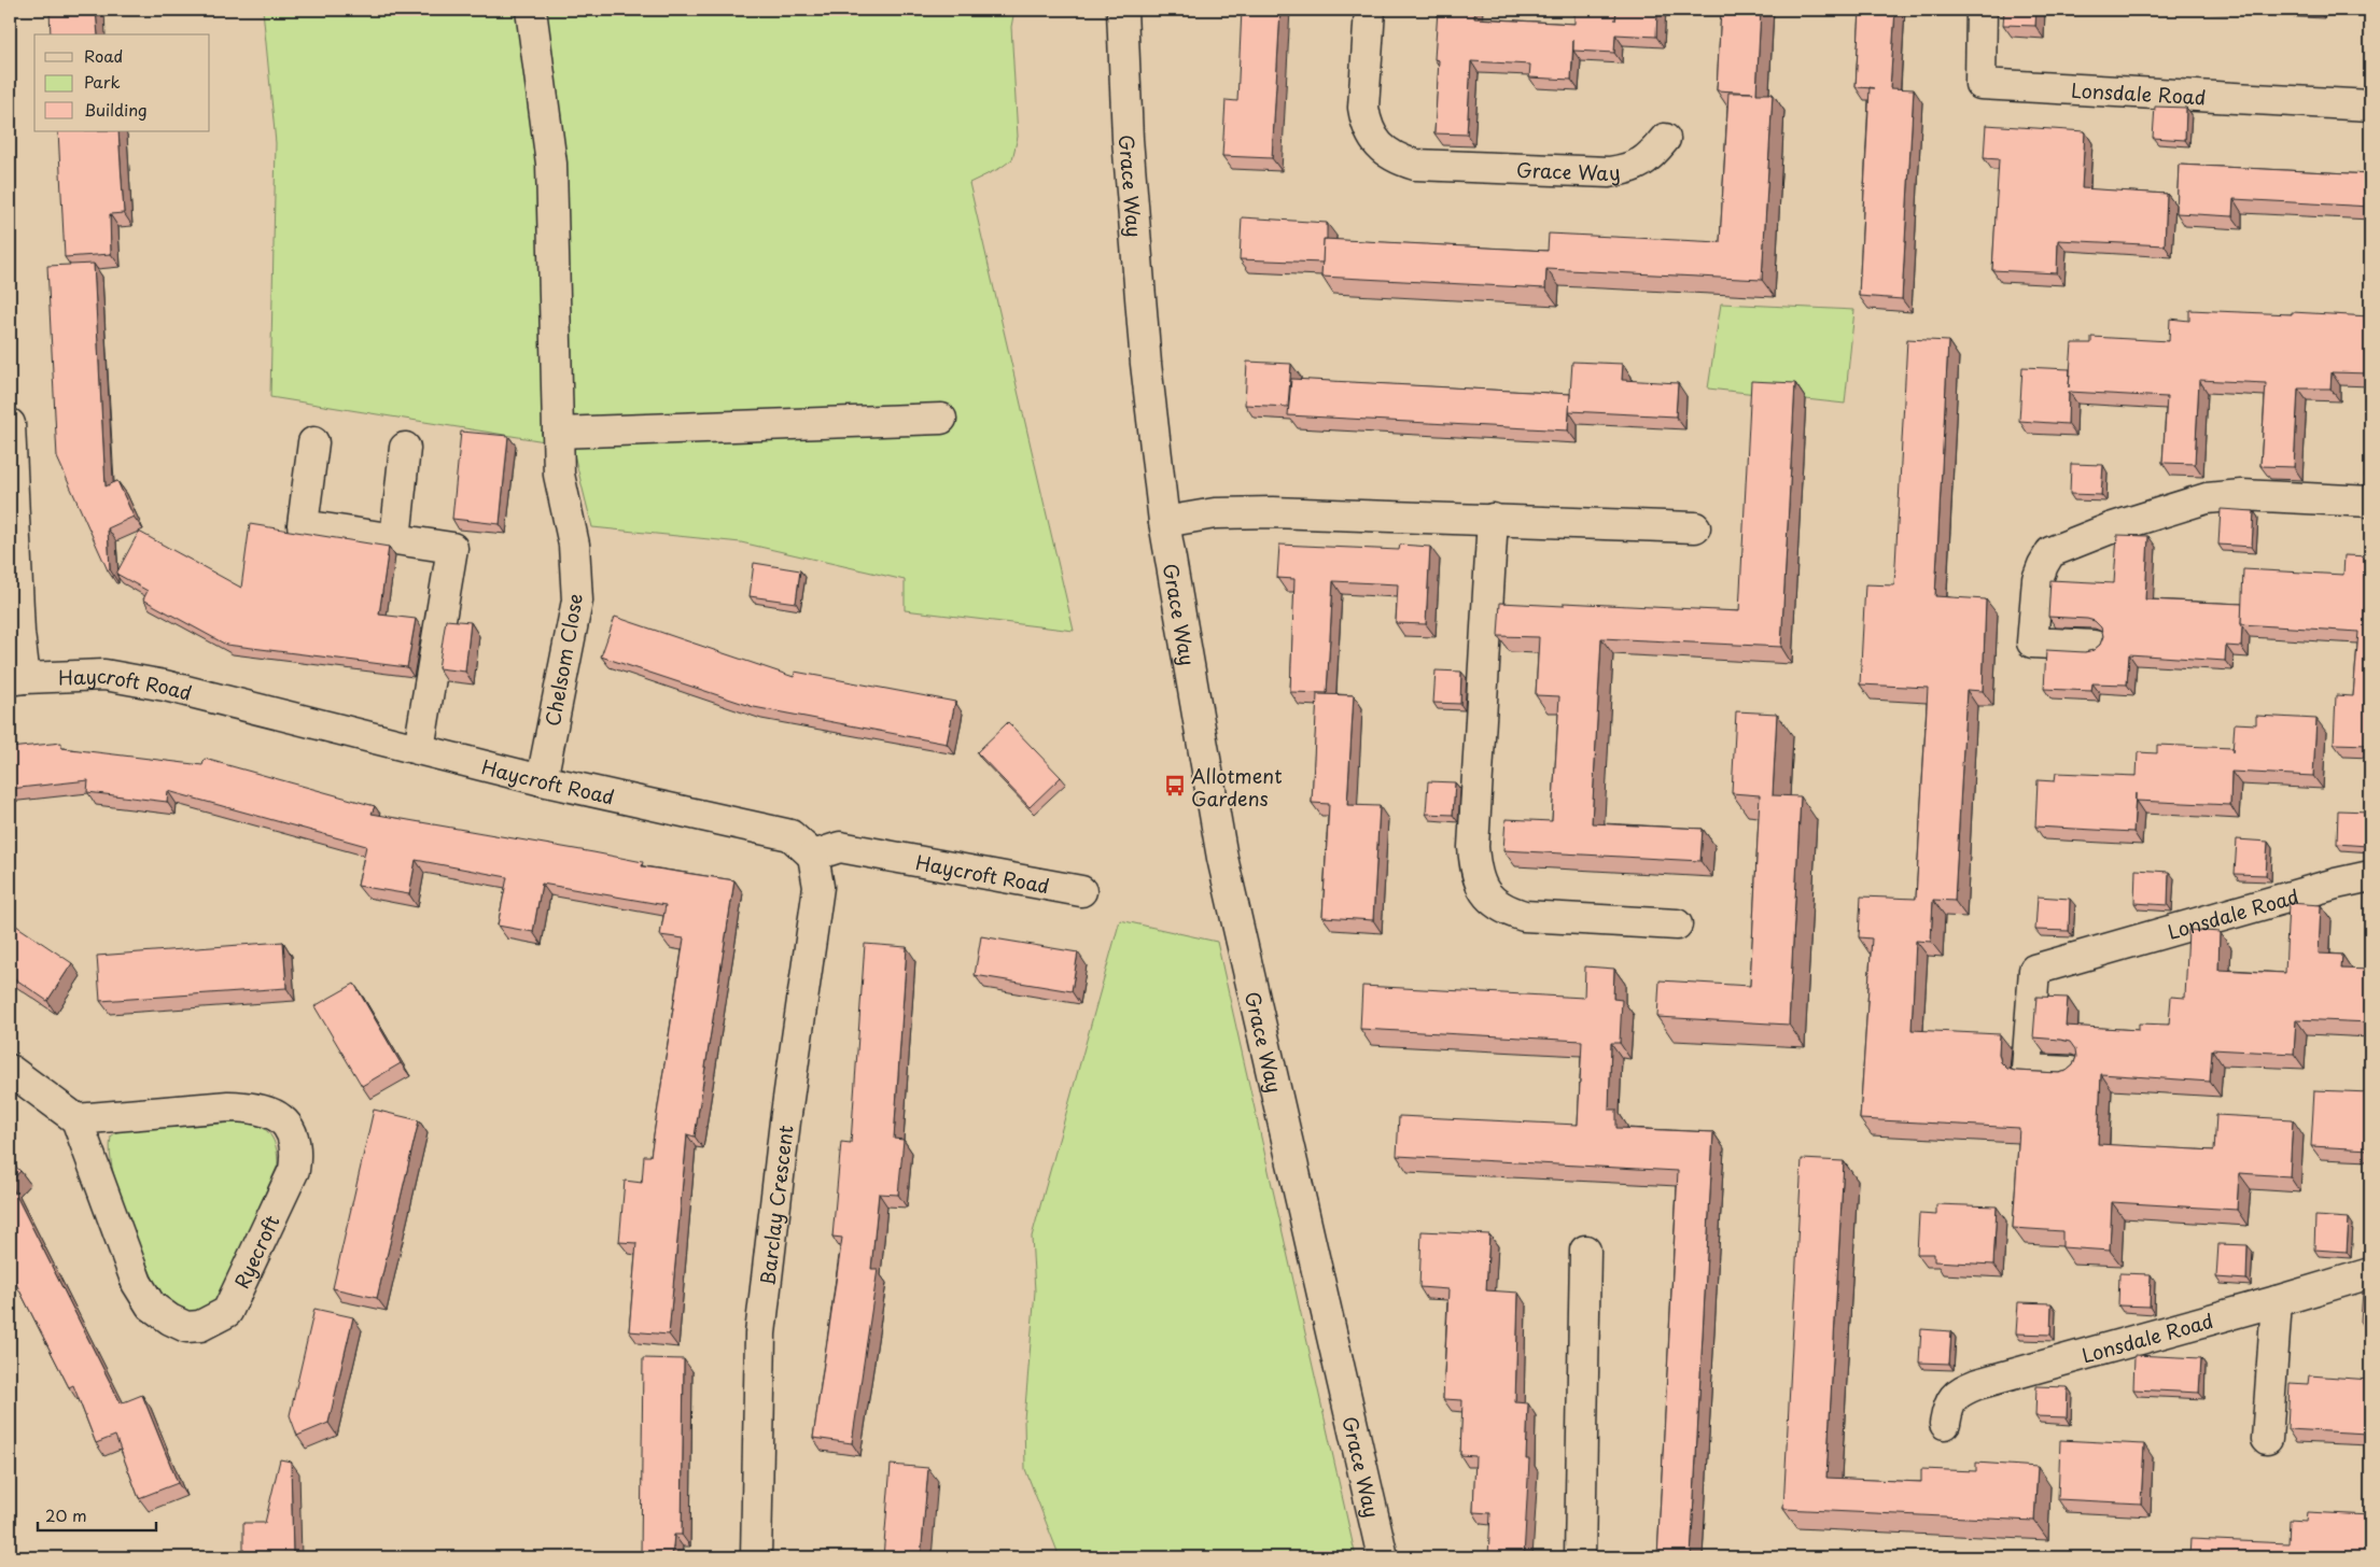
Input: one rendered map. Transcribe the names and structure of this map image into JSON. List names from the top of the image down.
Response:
{
  "streets": {
    "street": [
      "Lonsdale Road",
      "Grace Way",
      "Chelsom Close",
      "Haycroft Road",
      "Barclay Crescent",
      "Ryecroft"
    ]
  },
  "crossings": [
    ["Chelsom Close", "Haycroft Road"],
    ["Haycroft Road", "Barclay Crescent"]
  ],
  "places": {
    "bus stop": ["Allotment Gardens"]
  },
  "legend": ["Road", "Park", "Building"],
  "scale_bar": "20 m"
}
